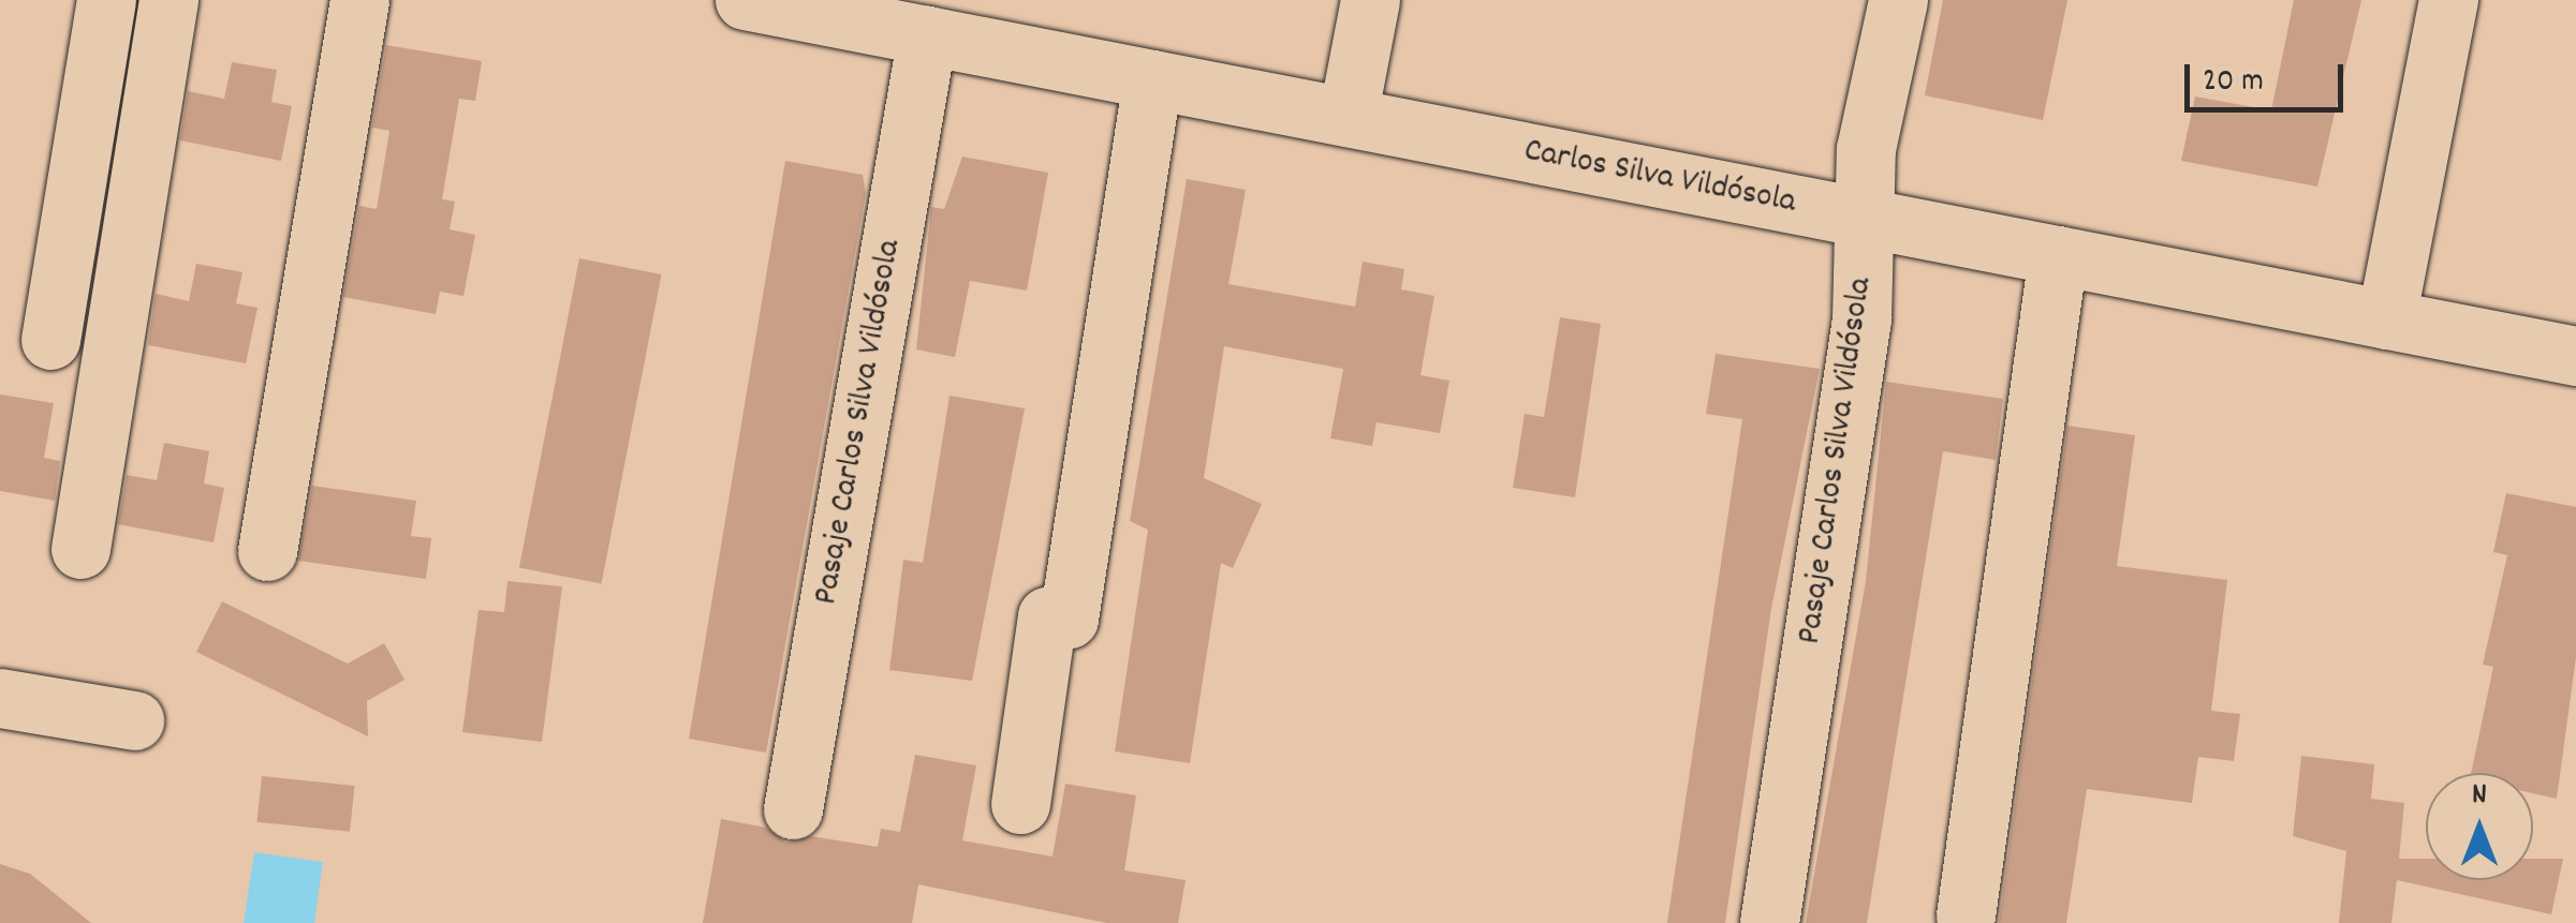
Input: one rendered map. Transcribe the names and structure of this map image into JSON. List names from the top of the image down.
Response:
{
  "streets": {
    "street": ["Carlos Silva Vildósola", "Pasaje Carlos Silva Vildósola"]
  },
  "crossings": [
    ["Carlos Silva Vildósola", "Pasaje Carlos Silva Vildósola"]
  ],
  "scale_bar": "20 m",
  "north": "top"
}
